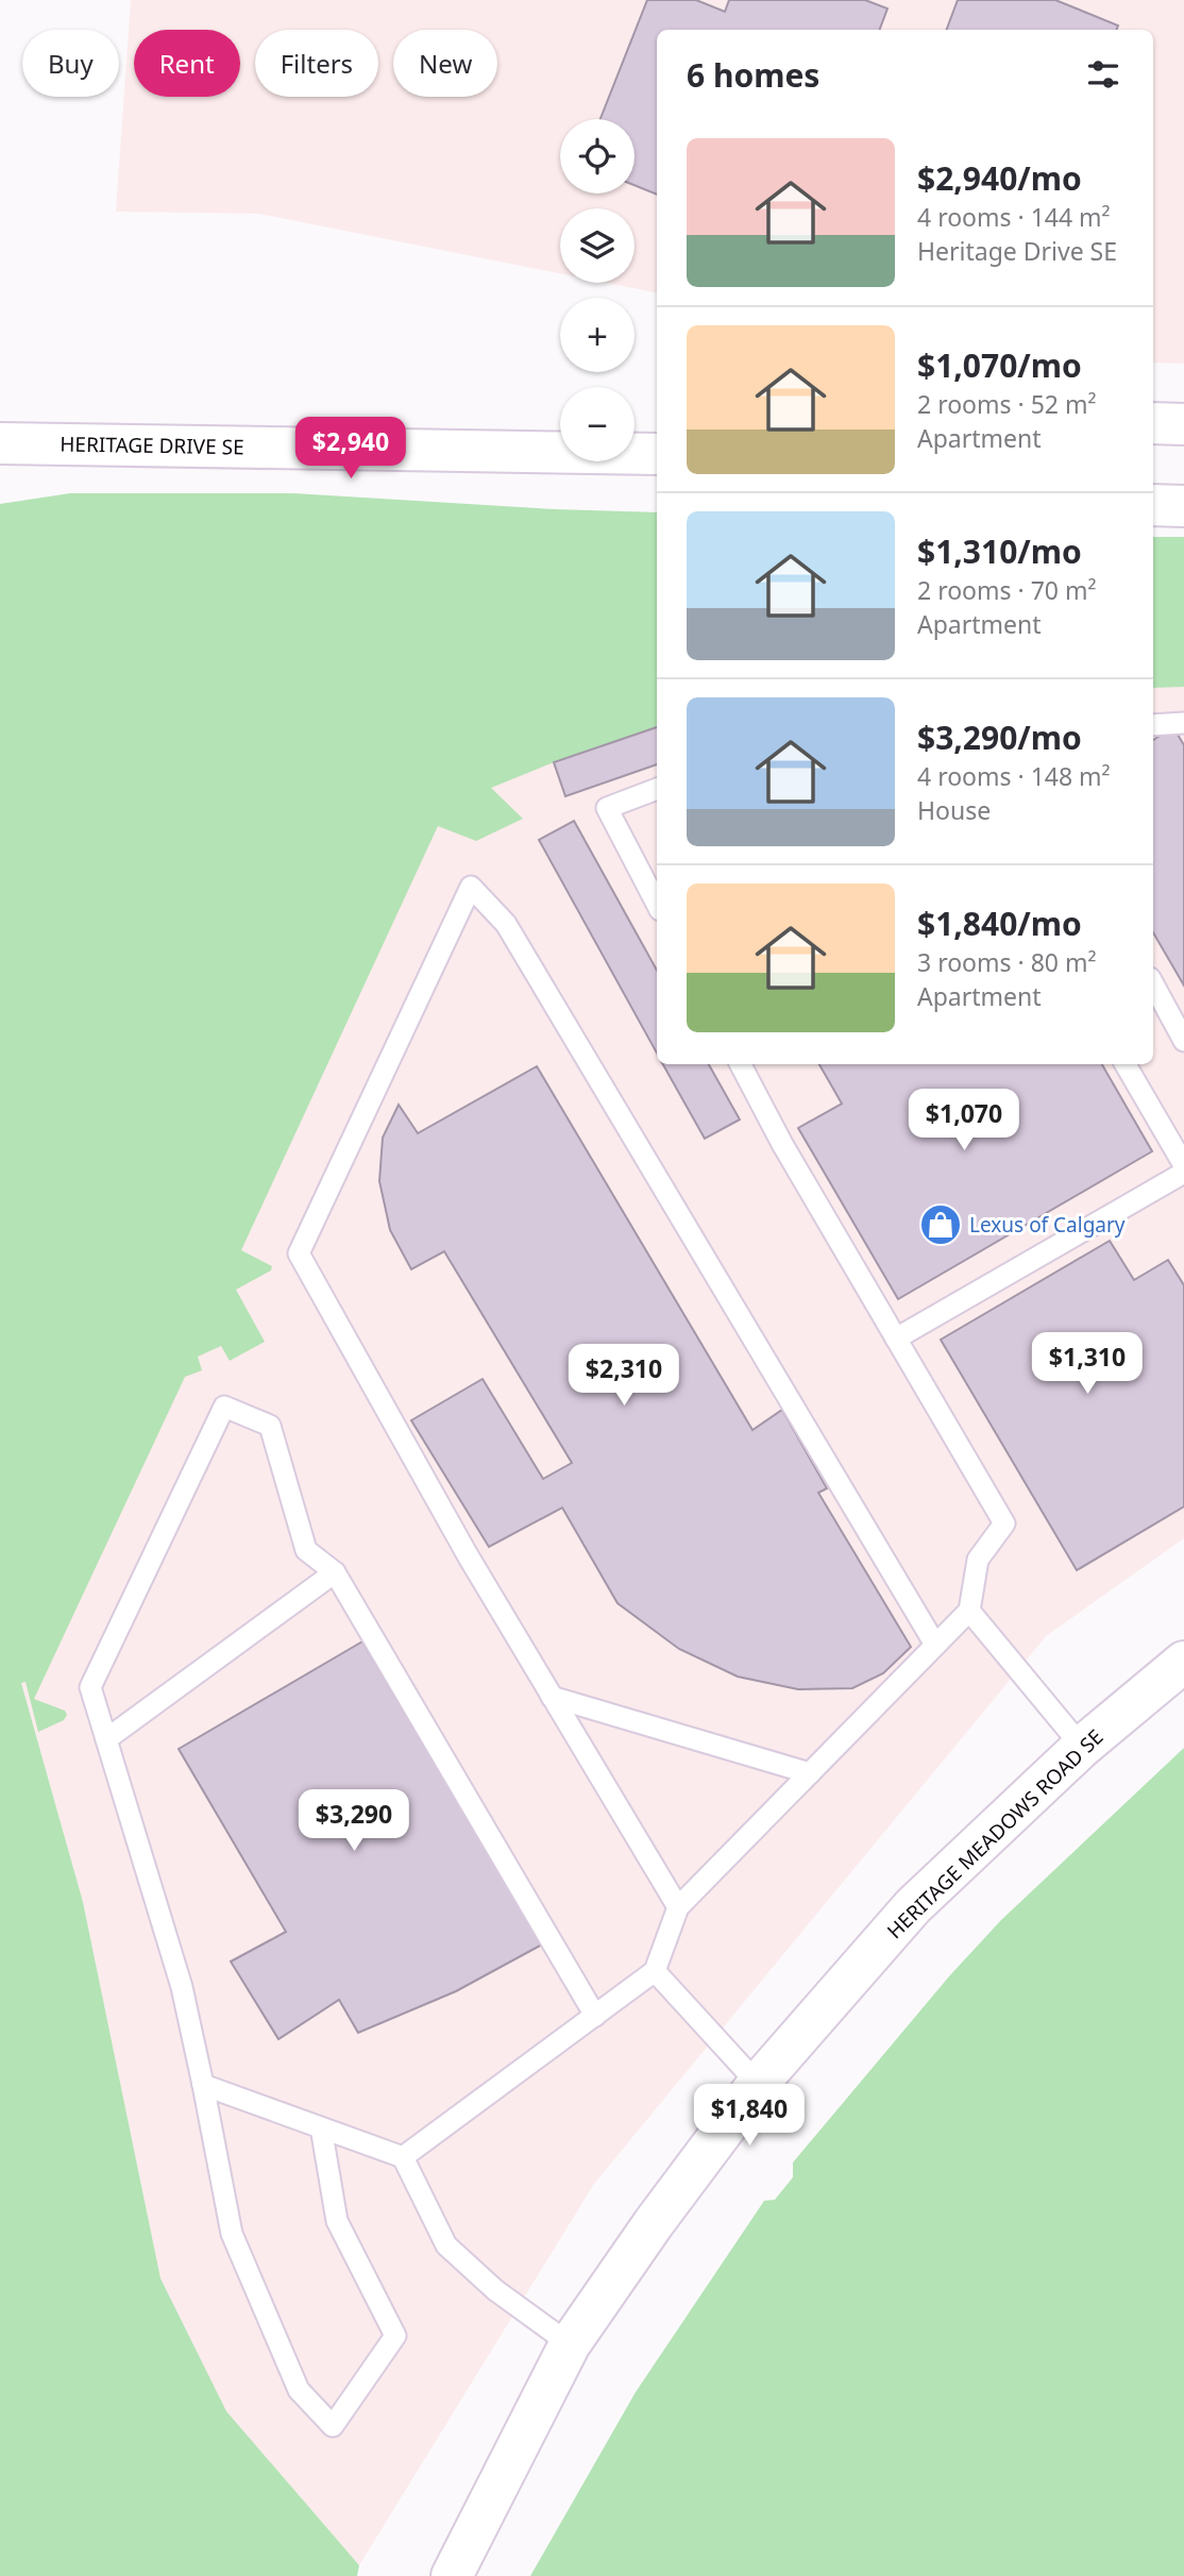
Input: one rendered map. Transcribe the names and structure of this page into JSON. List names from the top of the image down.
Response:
{
  "streets": {
    "main road": ["HERITAGE DRIVE SE", "HERITAGE MEADOWS ROAD SE"]
  },
  "places": {
    "shop": ["Lexus of Calgary"]
  },
  "page": {
    "chip": [
      "Buy",
      "Rent",
      "Filters",
      "New"
    ],
    "heading": "6 homes",
    "map_buttons": ["+", "−"],
    "list": [
      {
        "name": "$2,940/mo",
        "note": "4 rooms · 144 m² · Heritage Drive SE"
      },
      {
        "name": "$1,070/mo",
        "note": "2 rooms · 52 m² · Apartment"
      },
      {
        "name": "$1,310/mo",
        "note": "2 rooms · 70 m² · Apartment"
      },
      {
        "name": "$3,290/mo",
        "note": "4 rooms · 148 m² · House"
      },
      {
        "name": "$1,840/mo",
        "note": "3 rooms · 80 m² · Apartment"
      }
    ],
    "price": [
      "$2,940",
      "$1,070",
      "$1,310",
      "$2,310",
      "$3,290",
      "$1,840"
    ]
  }
}
